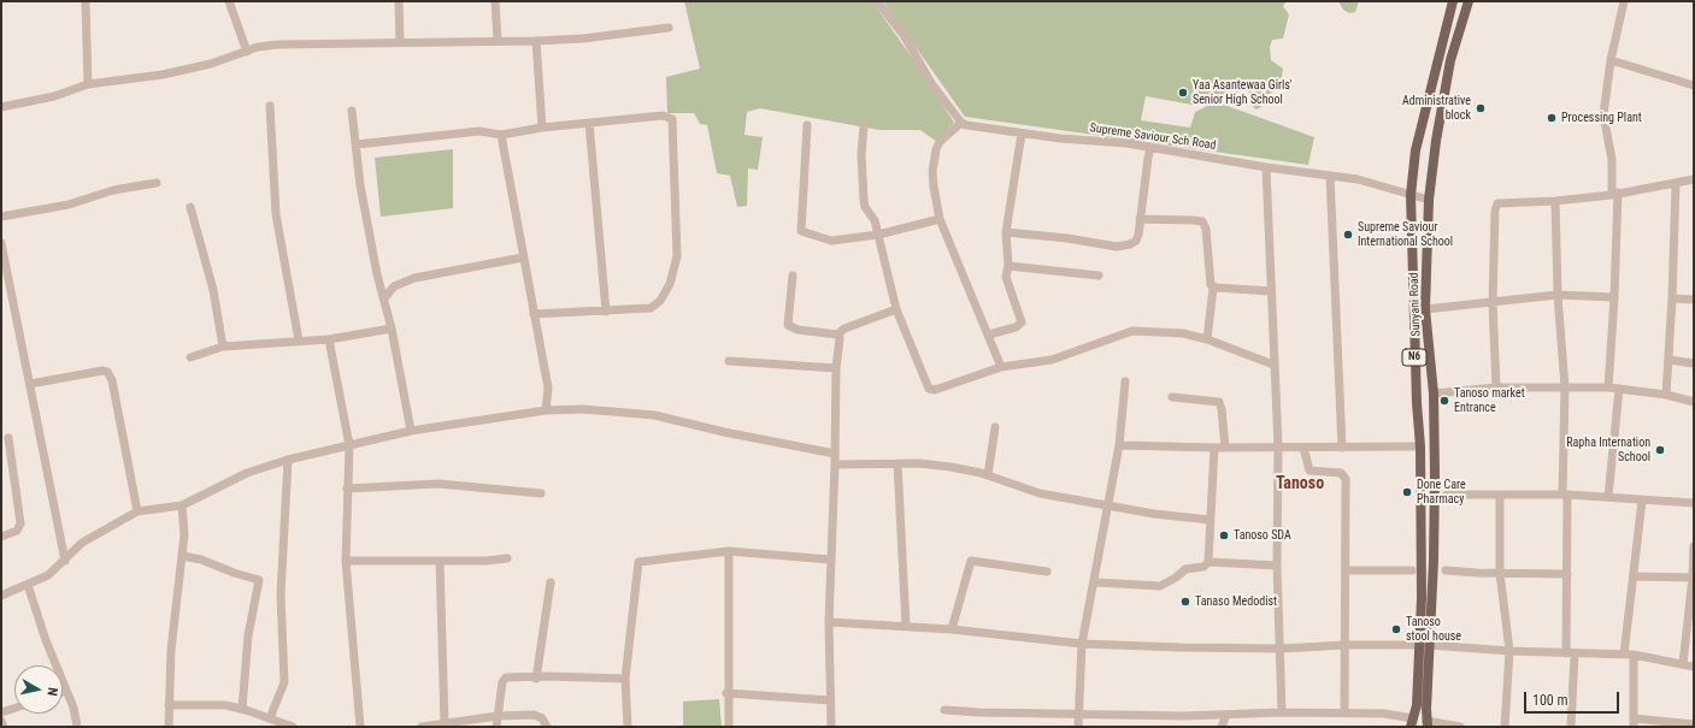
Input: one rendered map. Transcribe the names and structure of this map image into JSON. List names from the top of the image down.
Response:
{
  "streets": {
    "main road": ["Sunyani Road", "N6"],
    "street": ["Supreme Saviour Sch Road"]
  },
  "crossings": [
    ["Supreme Saviour Sch Road", "Sunyani Road"]
  ],
  "districts": ["Tanoso"],
  "places": [
    "Yaa Asantewaa Girls' Senior High School",
    "Administrative block",
    "Processing Plant",
    "Supreme Saviour International School",
    "Tanoso market Entrance",
    "Rapha Internation School",
    "Done Care Pharmacy",
    "Tanoso SDA",
    "Tanaso Medodist",
    "Tanoso stool house"
  ],
  "scale_bar": "100 m",
  "north": "right"
}
